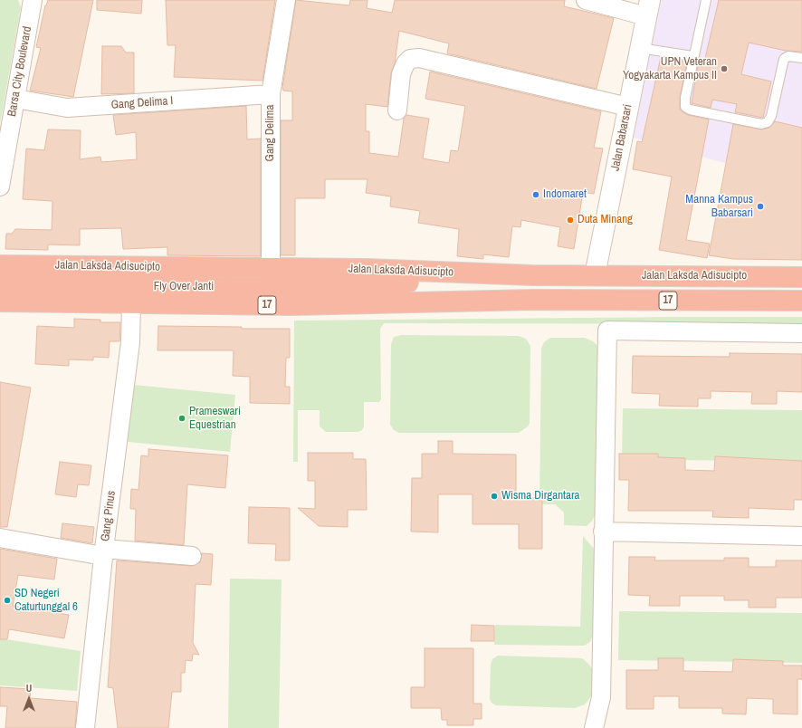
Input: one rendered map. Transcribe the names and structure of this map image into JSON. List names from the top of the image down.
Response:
{
  "streets": {
    "highway": ["Jalan Laksda Adisucipto", "Fly Over Janti", "17"],
    "street": [
      "Barsa City Boulevard",
      "Gang Delima I",
      "Gang Delima",
      "Jalan Babarsari",
      "Gang Pinus"
    ]
  },
  "crossings": [
    ["Barsa City Boulevard", "Gang Delima I"],
    ["Gang Delima I", "Gang Delima"],
    ["Gang Delima", "Jalan Laksda Adisucipto"],
    ["Jalan Babarsari", "Jalan Laksda Adisucipto"],
    ["Jalan Laksda Adisucipto", "Fly Over Janti"],
    ["Jalan Laksda Adisucipto", "Gang Pinus"]
  ],
  "places": [
    "UPN Veteran Yogyakarta Kampus II",
    "Indomaret",
    "Manna Kampus Babarsari",
    "Duta Minang",
    "Prameswari Equestrian",
    "Wisma Dirgantara",
    "SD Negeri Caturtunggal 6"
  ],
  "north": "top"
}
